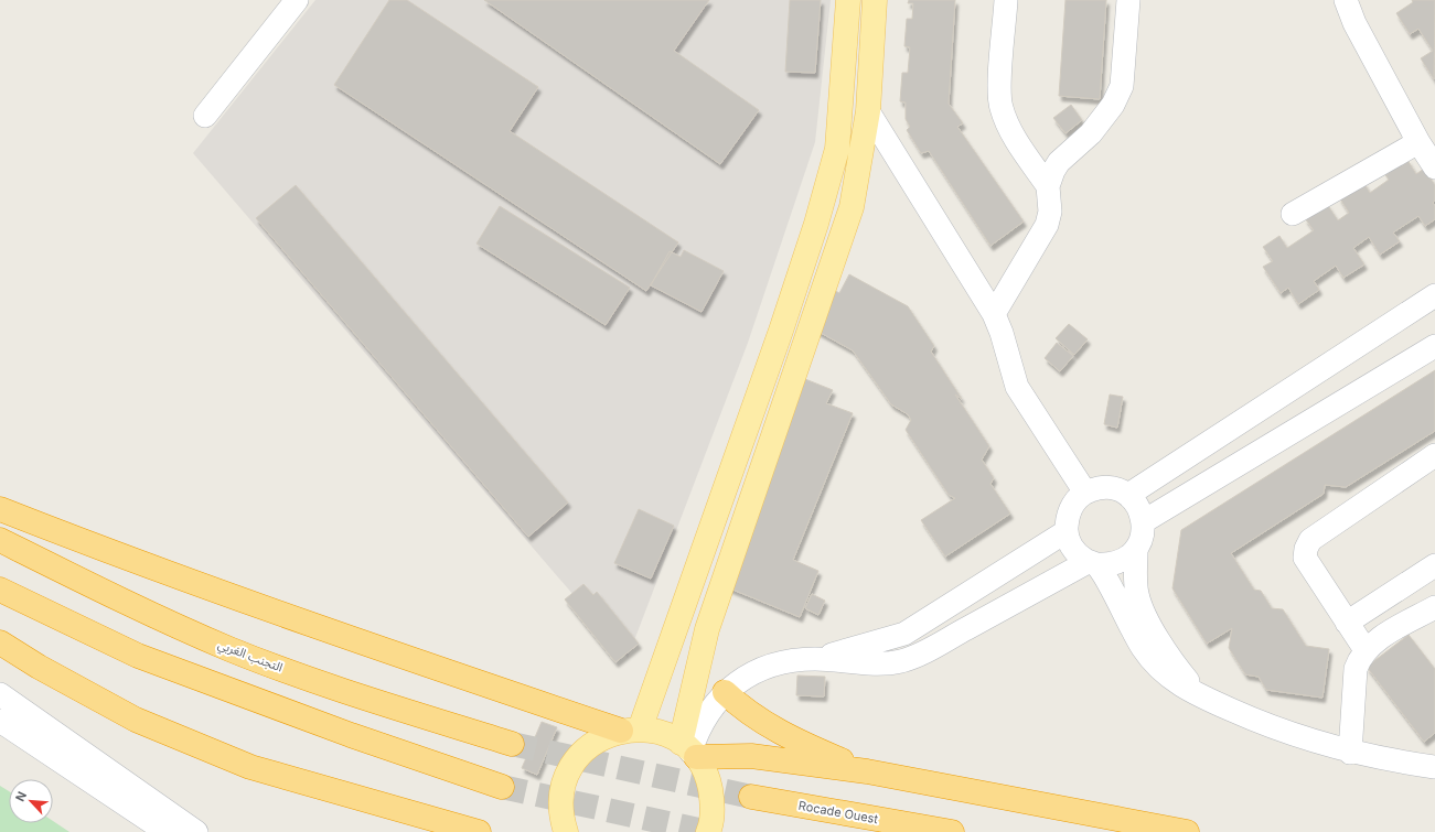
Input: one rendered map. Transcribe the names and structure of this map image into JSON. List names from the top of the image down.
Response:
{
  "streets": {
    "highway": ["التجنب الغربي", "Rocade Ouest"]
  },
  "north": "top left"
}
